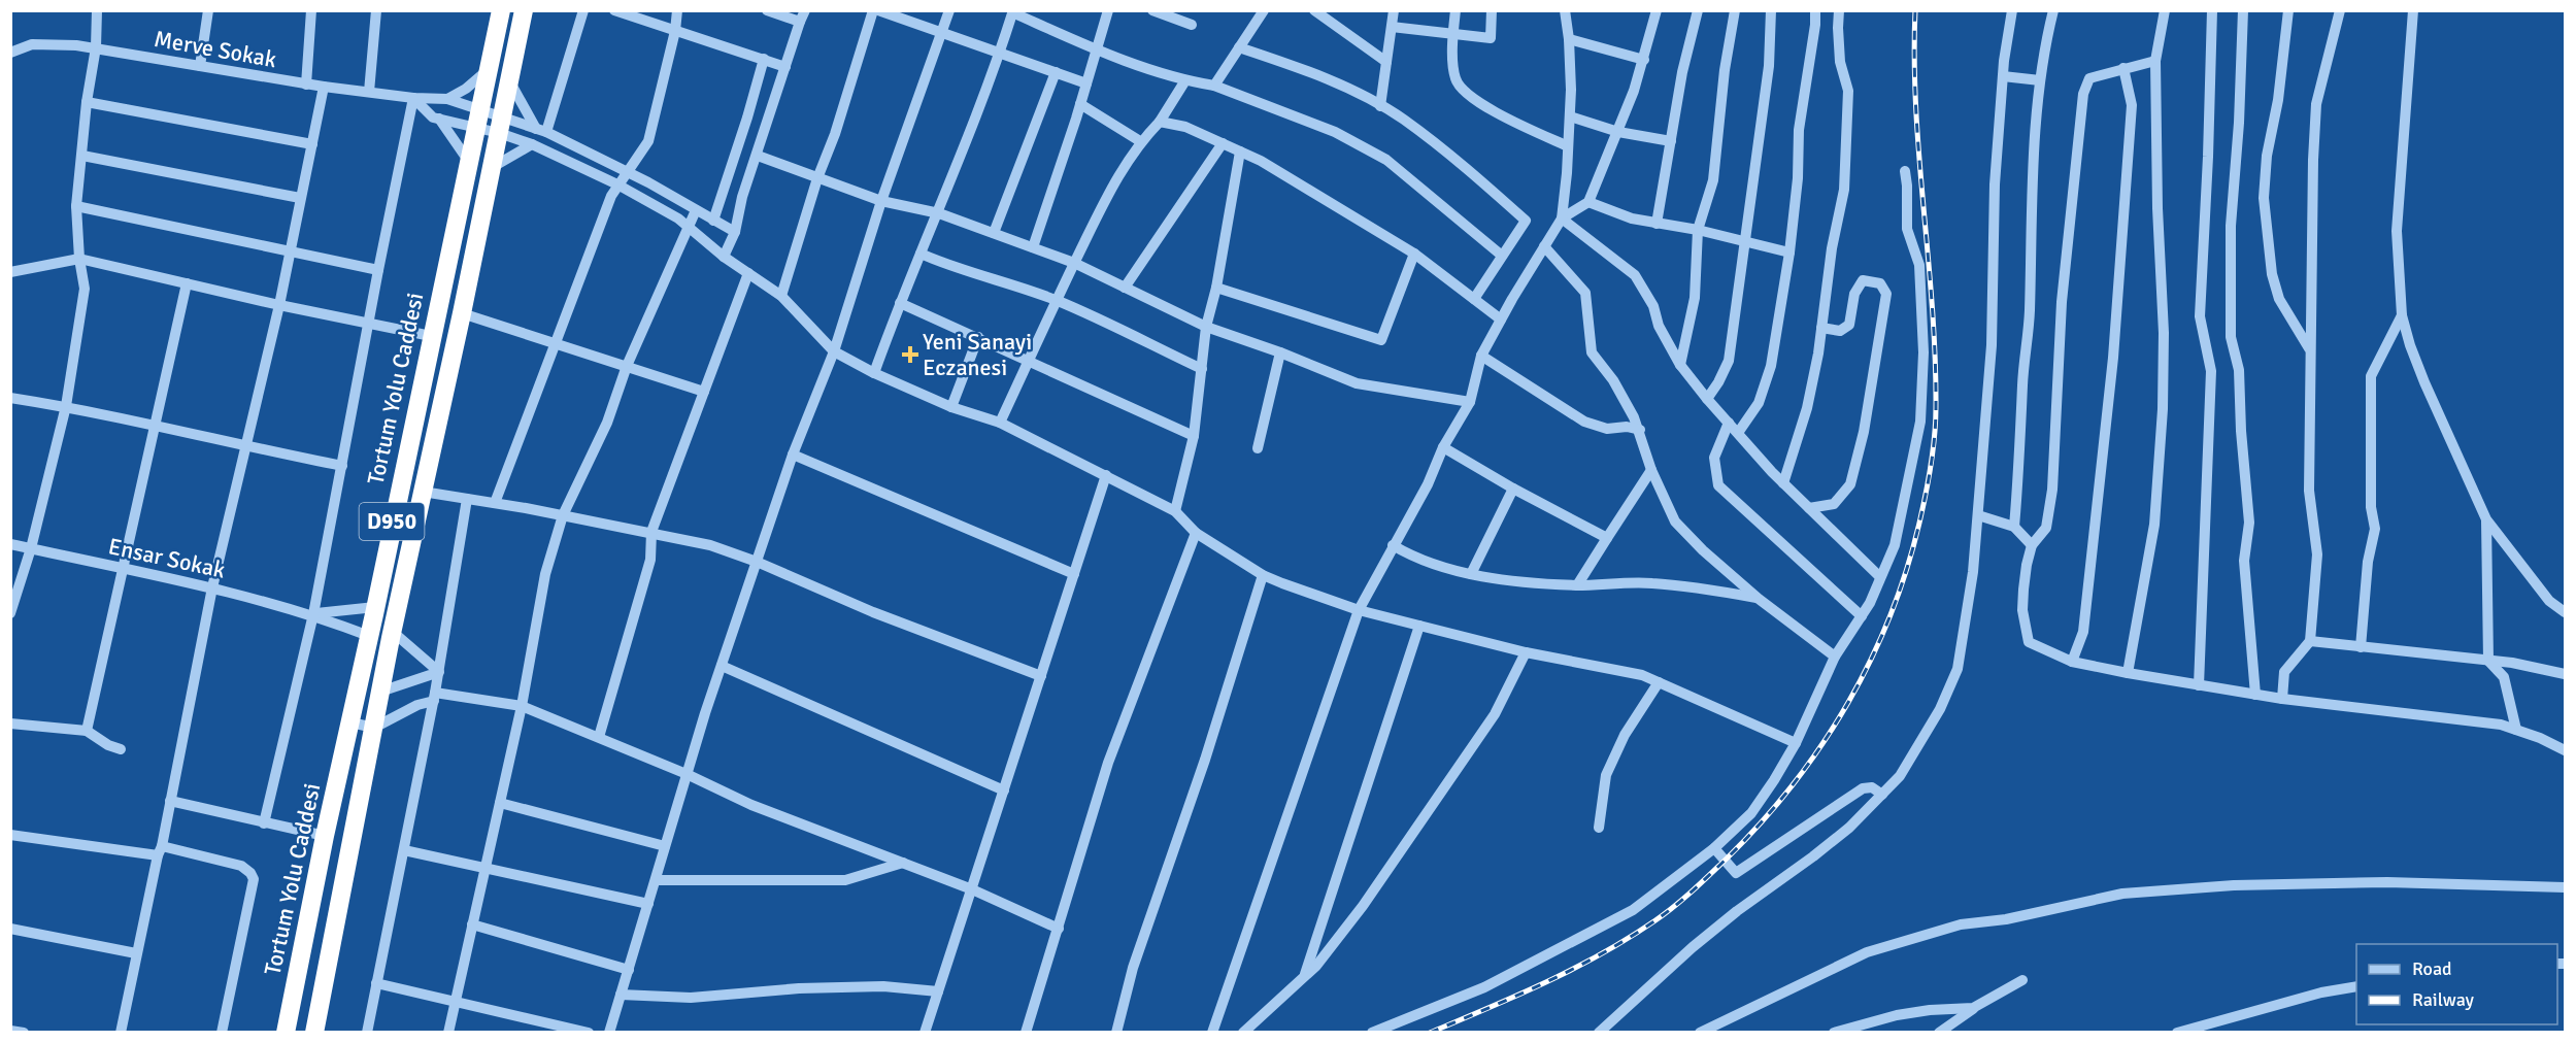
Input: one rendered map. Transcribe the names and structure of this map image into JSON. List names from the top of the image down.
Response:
{
  "streets": {
    "highway": ["Tortum Yolu Caddesi", "D950"],
    "street": ["Merve Sokak", "Ensar Sokak"]
  },
  "crossings": [
    ["Merve Sokak", "Tortum Yolu Caddesi"],
    ["Merve Sokak", "D950"],
    ["Tortum Yolu Caddesi", "Ensar Sokak"]
  ],
  "places": {
    "health": ["Yeni Sanayi Eczanesi"]
  },
  "legend": ["Road", "Railway"]
}
